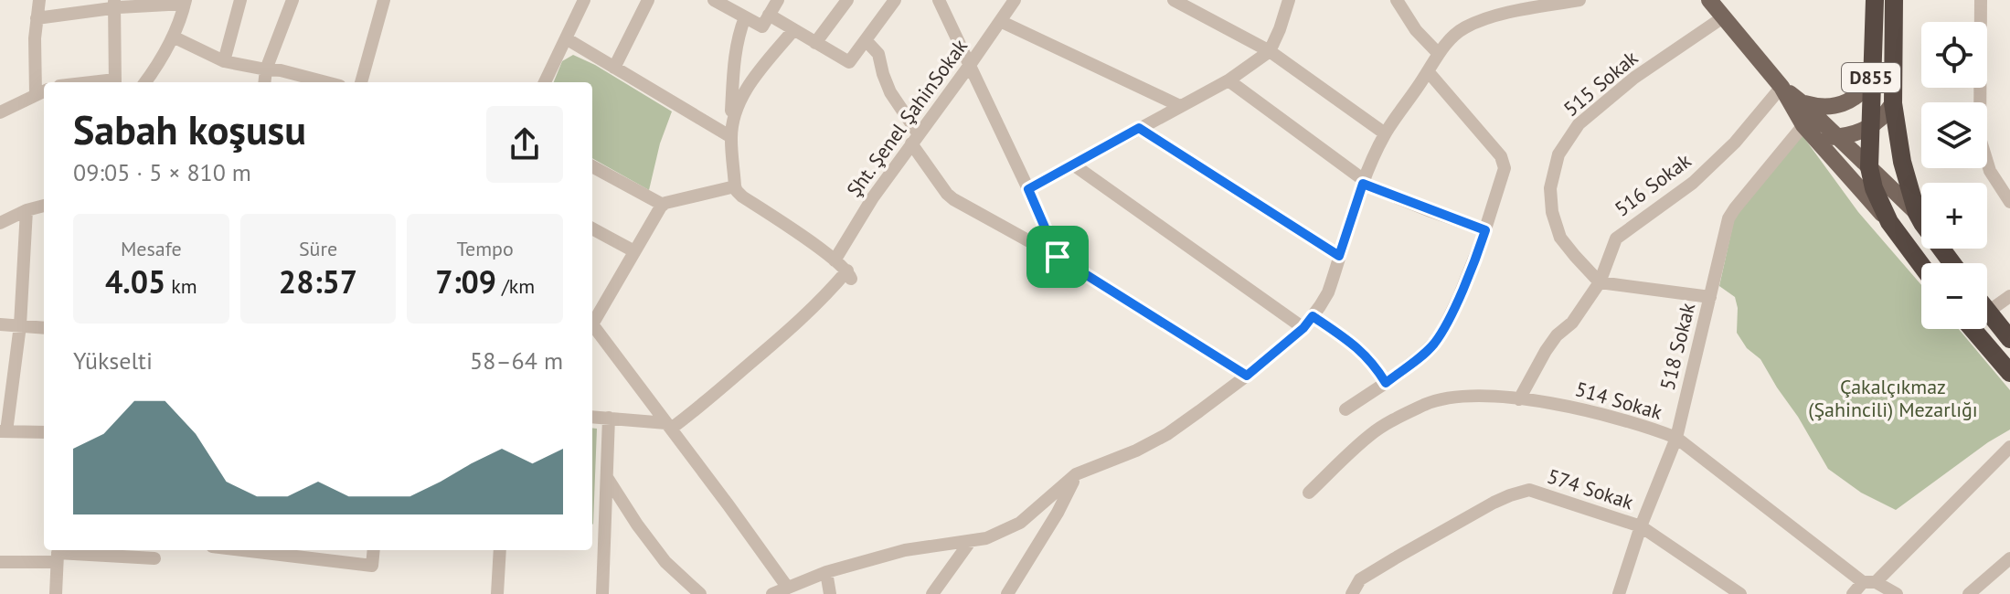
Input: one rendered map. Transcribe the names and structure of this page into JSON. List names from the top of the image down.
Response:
{
  "streets": {
    "highway": ["D855"],
    "street": [
      "515 Sokak",
      "Şht. Şenel ŞahinSokak",
      "516 Sokak",
      "518 Sokak",
      "514 Sokak",
      "574 Sokak"
    ]
  },
  "crossings": [
    ["515 Sokak", "516 Sokak"],
    ["516 Sokak", "514 Sokak"],
    ["518 Sokak", "514 Sokak"],
    ["518 Sokak", "574 Sokak"]
  ],
  "parks": ["Çakalçıkmaz (Şahincili) Mezarlığı"],
  "page": {
    "map_buttons": ["+", "−"],
    "heading": ["Sabah koşusu", "09:05 · 5 × 810 m"],
    "stats": [
      ["Mesafe", "4.05 km"],
      ["Süre", "28:57"],
      ["Tempo", "7:09 /km"]
    ],
    "chart": ["Yükselti", "58–64 m"]
  }
}
